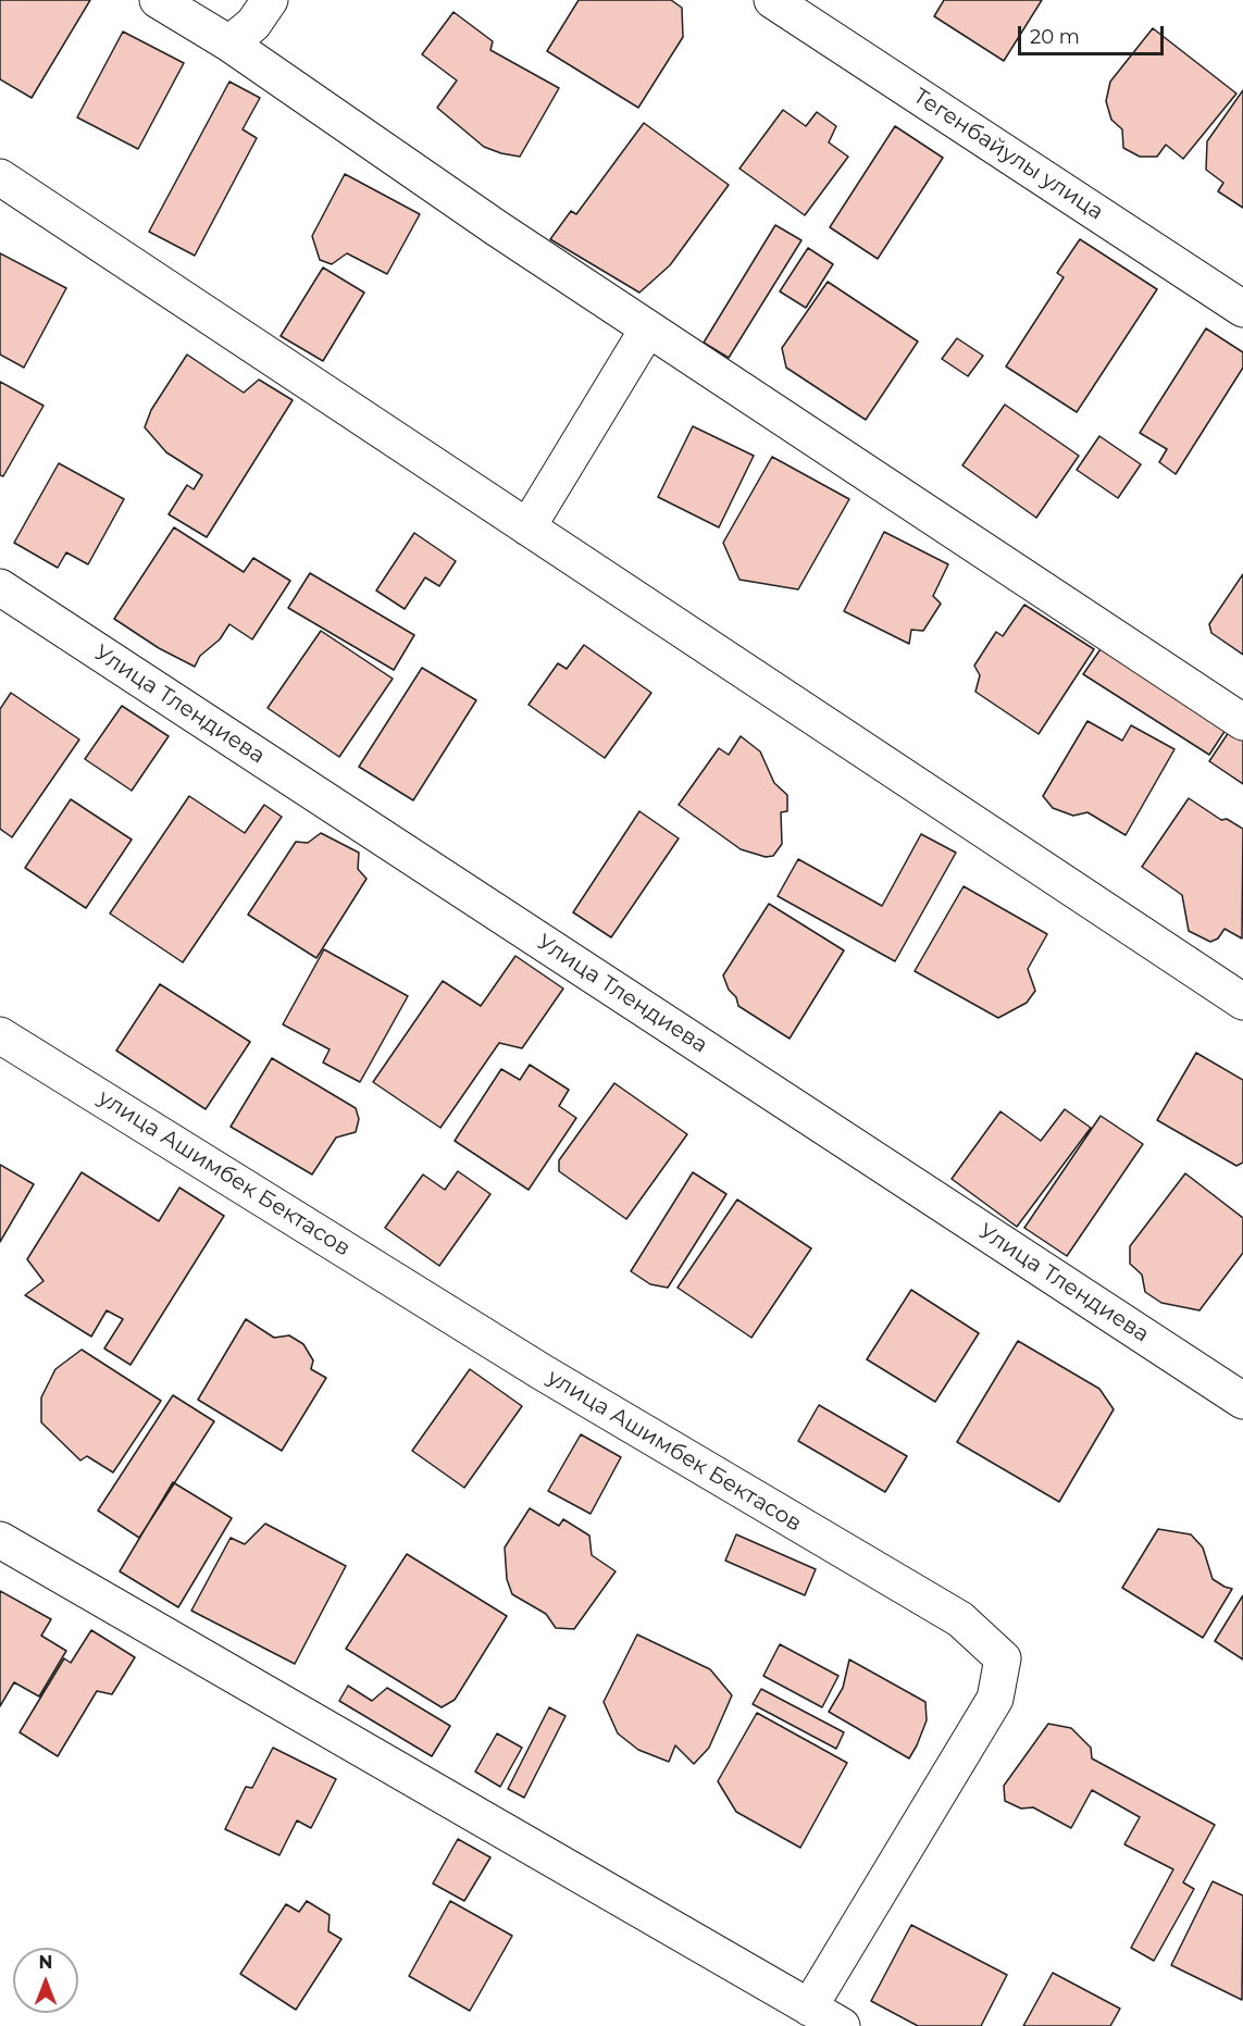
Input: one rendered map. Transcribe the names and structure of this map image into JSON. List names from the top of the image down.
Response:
{
  "streets": {
    "street": ["Тегенбайулы улица", "Улица Тлендиева", "улица Ашимбек Бектасов"]
  },
  "scale_bar": "20 m",
  "north": "top"
}
